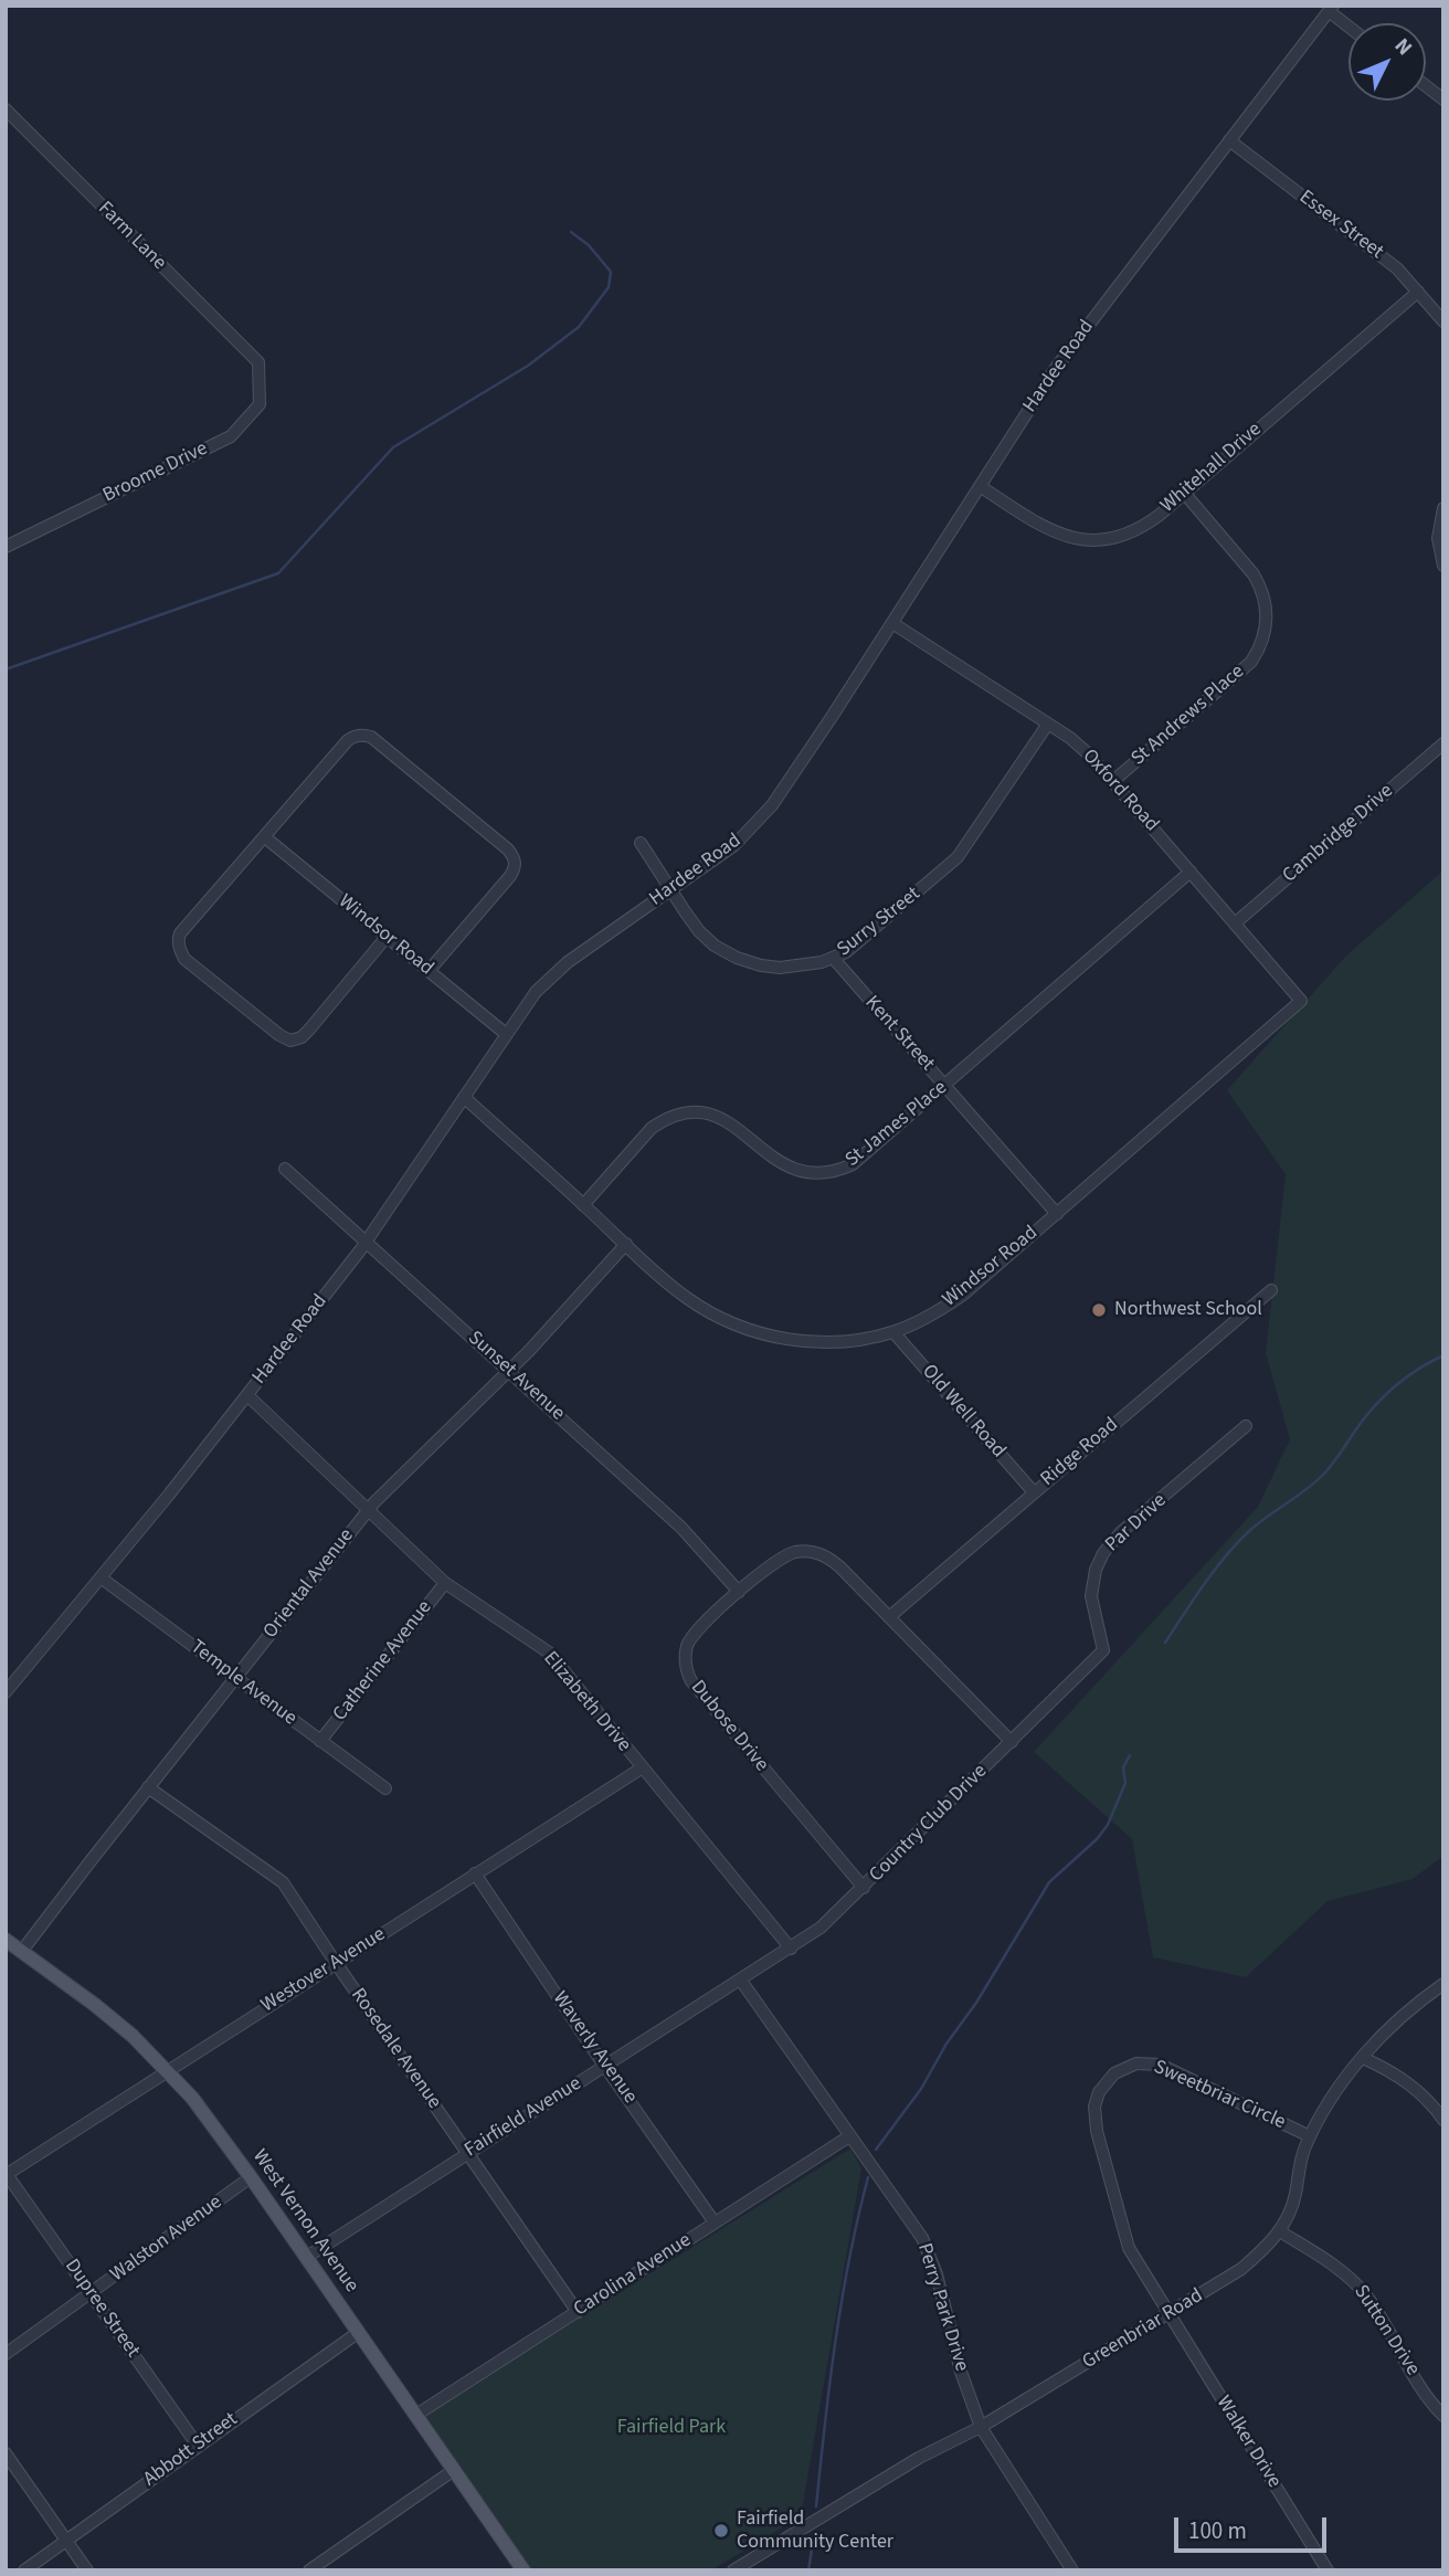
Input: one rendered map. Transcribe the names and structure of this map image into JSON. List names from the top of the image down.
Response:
{
  "streets": {
    "main road": ["West Vernon Avenue"],
    "street": [
      "Essex Street",
      "Farm Lane",
      "Hardee Road",
      "Whitehall Drive",
      "Broome Drive",
      "St Andrews Place",
      "Oxford Road",
      "Cambridge Drive",
      "Surry Street",
      "Windsor Road",
      "Kent Street",
      "St James Place",
      "Sunset Avenue",
      "Old Well Road",
      "Ridge Road",
      "Par Drive",
      "Oriental Avenue",
      "Catherine Avenue",
      "Temple Avenue",
      "Elizabeth Drive",
      "Dubose Drive",
      "Country Club Drive",
      "Westover Avenue",
      "Waverly Avenue",
      "Rosedale Avenue",
      "Sweetbriar Circle",
      "Fairfield Avenue",
      "Walston Avenue",
      "Carolina Avenue",
      "Perry Park Drive",
      "Dupree Street",
      "Greenbriar Road",
      "Sutton Drive",
      "Walker Drive",
      "Abbott Street"
    ]
  },
  "crossings": [
    ["Essex Street", "Hardee Road"],
    ["Essex Street", "Whitehall Drive"],
    ["Farm Lane", "Broome Drive"],
    ["Hardee Road", "Whitehall Drive"],
    ["Hardee Road", "Oxford Road"],
    ["Hardee Road", "Surry Street"],
    ["Hardee Road", "Windsor Road"],
    ["Hardee Road", "Sunset Avenue"],
    ["Hardee Road", "Temple Avenue"],
    ["Hardee Road", "Elizabeth Drive"],
    ["Whitehall Drive", "St Andrews Place"],
    ["St Andrews Place", "Oxford Road"],
    ["Oxford Road", "Cambridge Drive"],
    ["Oxford Road", "Surry Street"],
    ["Oxford Road", "Windsor Road"],
    ["Oxford Road", "St James Place"],
    ["Surry Street", "Kent Street"],
    ["Windsor Road", "Kent Street"],
    ["Windsor Road", "St James Place"],
    ["Windsor Road", "Old Well Road"],
    ["Windsor Road", "Oriental Avenue"],
    ["Kent Street", "St James Place"],
    ["Sunset Avenue", "Oriental Avenue"],
    ["Sunset Avenue", "Dubose Drive"],
    ["Old Well Road", "Ridge Road"],
    ["Ridge Road", "Dubose Drive"],
    ["Par Drive", "Country Club Drive"],
    ["Oriental Avenue", "Temple Avenue"],
    ["Oriental Avenue", "Elizabeth Drive"],
    ["Oriental Avenue", "Rosedale Avenue"],
    ["Oriental Avenue", "West Vernon Avenue"],
    ["Catherine Avenue", "Temple Avenue"],
    ["Catherine Avenue", "Elizabeth Drive"],
    ["Elizabeth Drive", "Country Club Drive"],
    ["Elizabeth Drive", "Westover Avenue"],
    ["Dubose Drive", "Country Club Drive"],
    ["Country Club Drive", "Fairfield Avenue"],
    ["Country Club Drive", "Perry Park Drive"],
    ["Westover Avenue", "Waverly Avenue"],
    ["Westover Avenue", "Rosedale Avenue"],
    ["Westover Avenue", "West Vernon Avenue"],
    ["Westover Avenue", "Dupree Street"],
    ["Waverly Avenue", "Fairfield Avenue"],
    ["Waverly Avenue", "Carolina Avenue"],
    ["Rosedale Avenue", "Fairfield Avenue"],
    ["Rosedale Avenue", "Carolina Avenue"],
    ["Sweetbriar Circle", "Greenbriar Road"],
    ["Sweetbriar Circle", "Walker Drive"],
    ["Fairfield Avenue", "West Vernon Avenue"],
    ["Fairfield Avenue", "Perry Park Drive"],
    ["West Vernon Avenue", "Walston Avenue"],
    ["West Vernon Avenue", "Carolina Avenue"],
    ["West Vernon Avenue", "Abbott Street"],
    ["Walston Avenue", "Dupree Street"],
    ["Carolina Avenue", "Perry Park Drive"],
    ["Perry Park Drive", "Greenbriar Road"],
    ["Dupree Street", "Abbott Street"],
    ["Greenbriar Road", "Sutton Drive"],
    ["Greenbriar Road", "Walker Drive"]
  ],
  "parks": ["Fairfield Park"],
  "places": ["Northwest School", "Fairfield Community Center"],
  "scale_bar": "100 m",
  "north": "top right"
}
